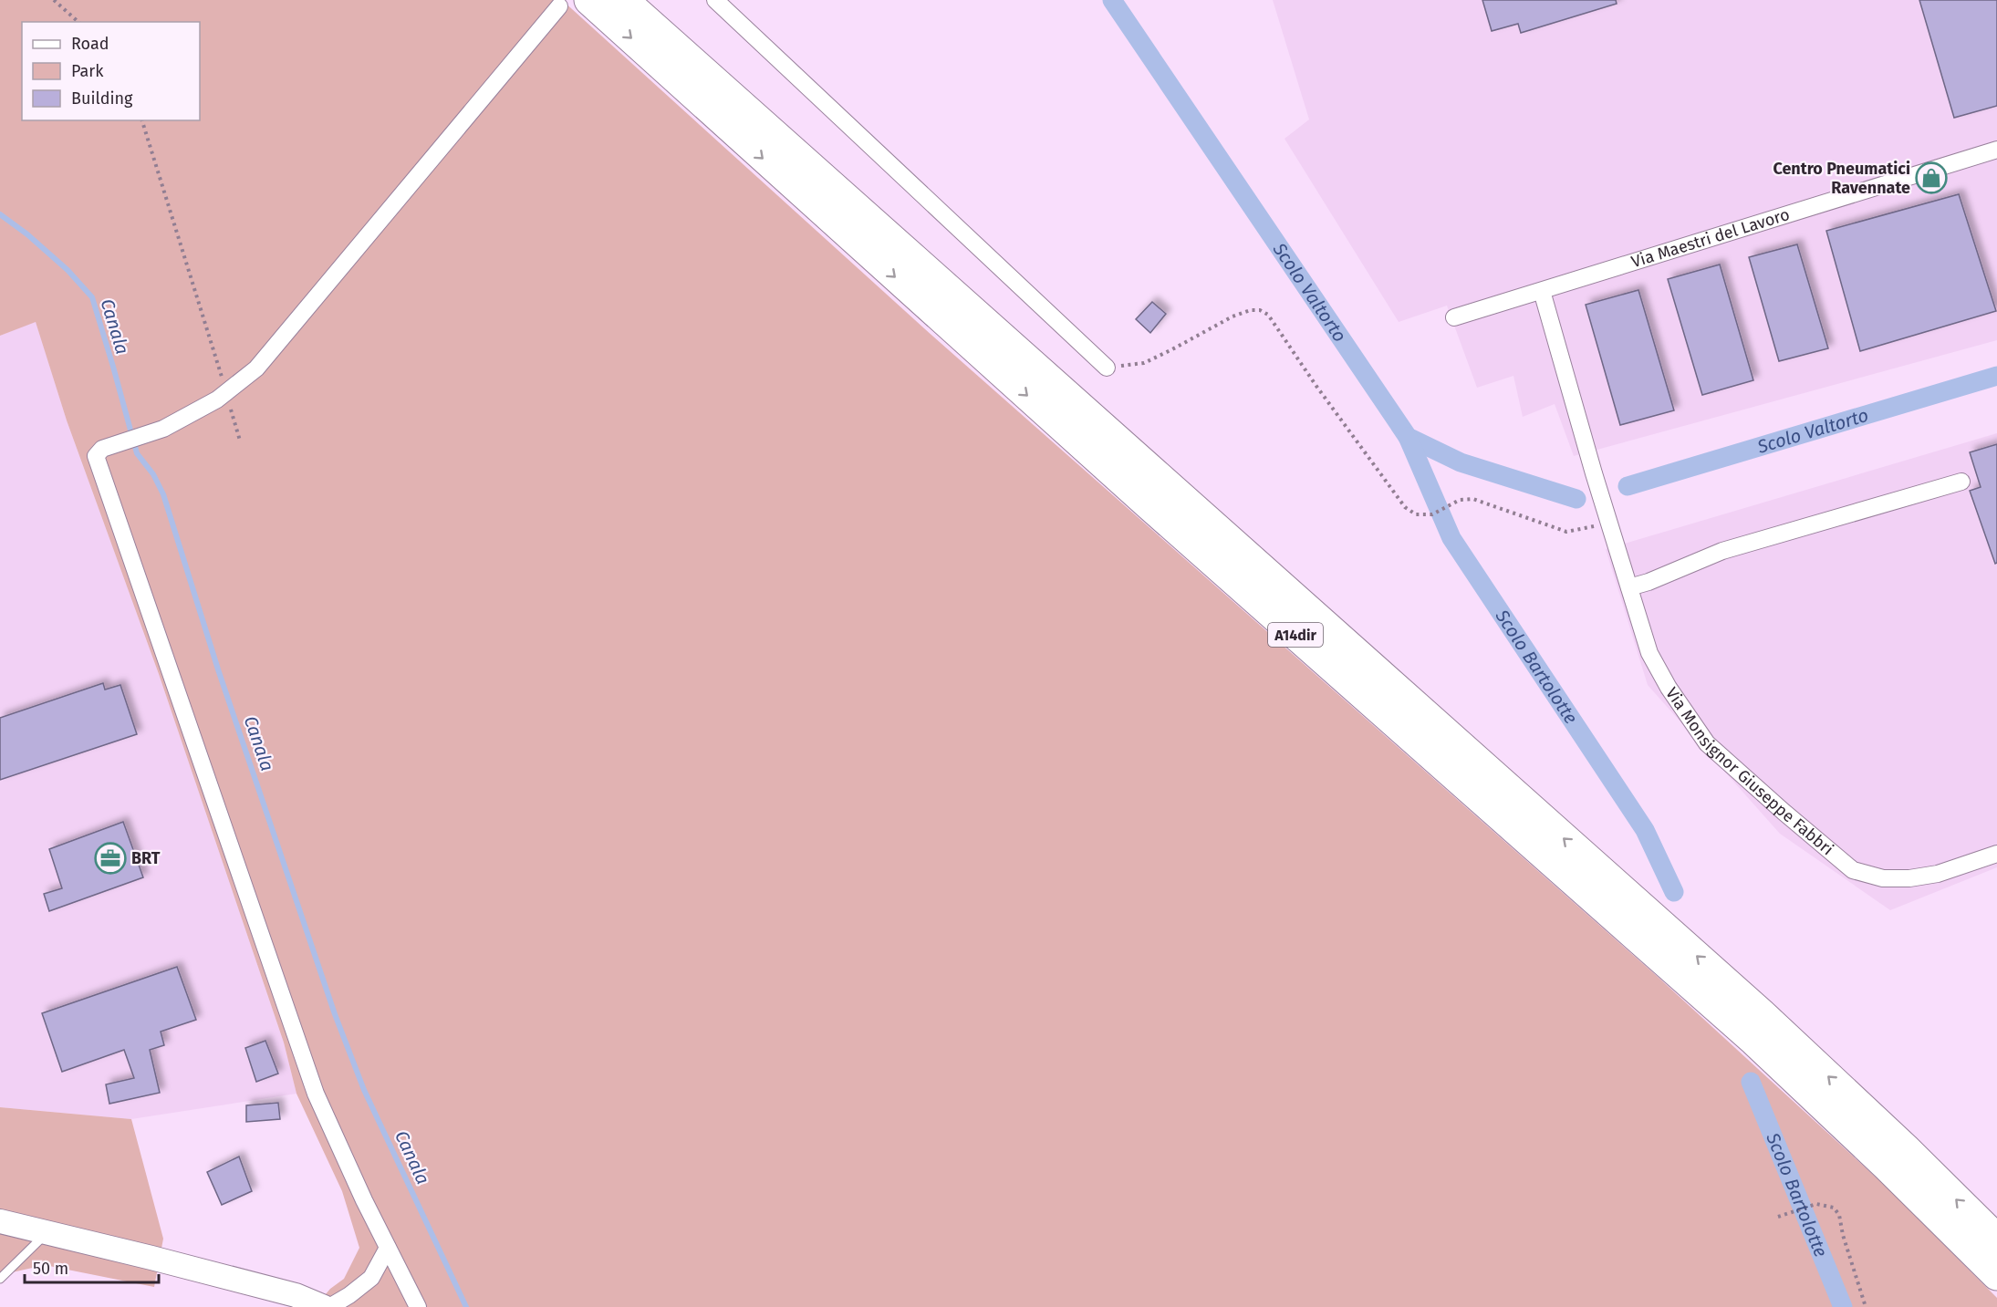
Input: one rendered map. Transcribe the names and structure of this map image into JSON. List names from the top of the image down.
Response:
{
  "streets": {
    "highway": ["A14dir"],
    "street": ["Via Maestri del Lavoro", "Via Monsignor Giuseppe Fabbri"]
  },
  "crossings": [
    ["Via Maestri del Lavoro", "Via Monsignor Giuseppe Fabbri"]
  ],
  "water": ["Scolo Valtorto", "Canala", "Scolo Bartolotte"],
  "places": {
    "shop": ["Centro Pneumatici Ravennate"],
    "office": ["BRT"]
  },
  "legend": ["Road", "Park", "Building"],
  "scale_bar": "50 m"
}
